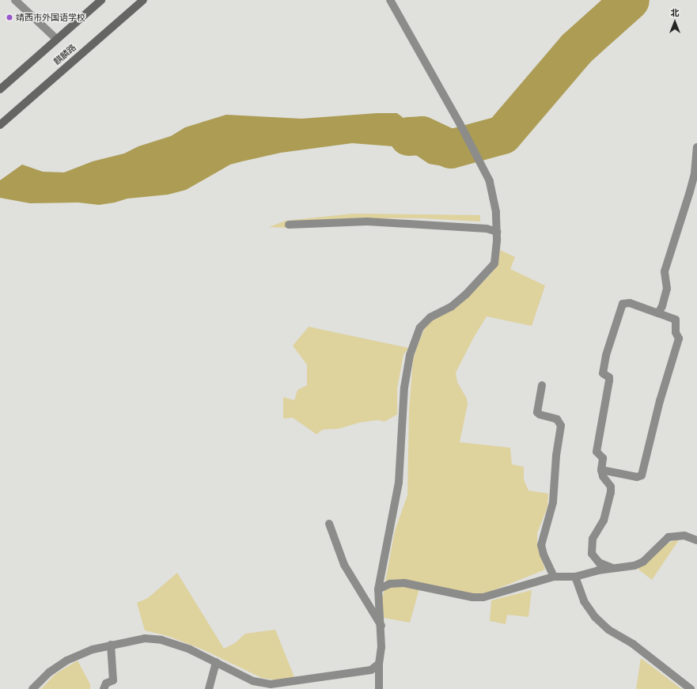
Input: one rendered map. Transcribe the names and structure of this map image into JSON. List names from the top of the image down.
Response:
{
  "streets": {
    "main road": ["麒麟路"]
  },
  "places": ["靖西市外国语学校"],
  "north": "top"
}
